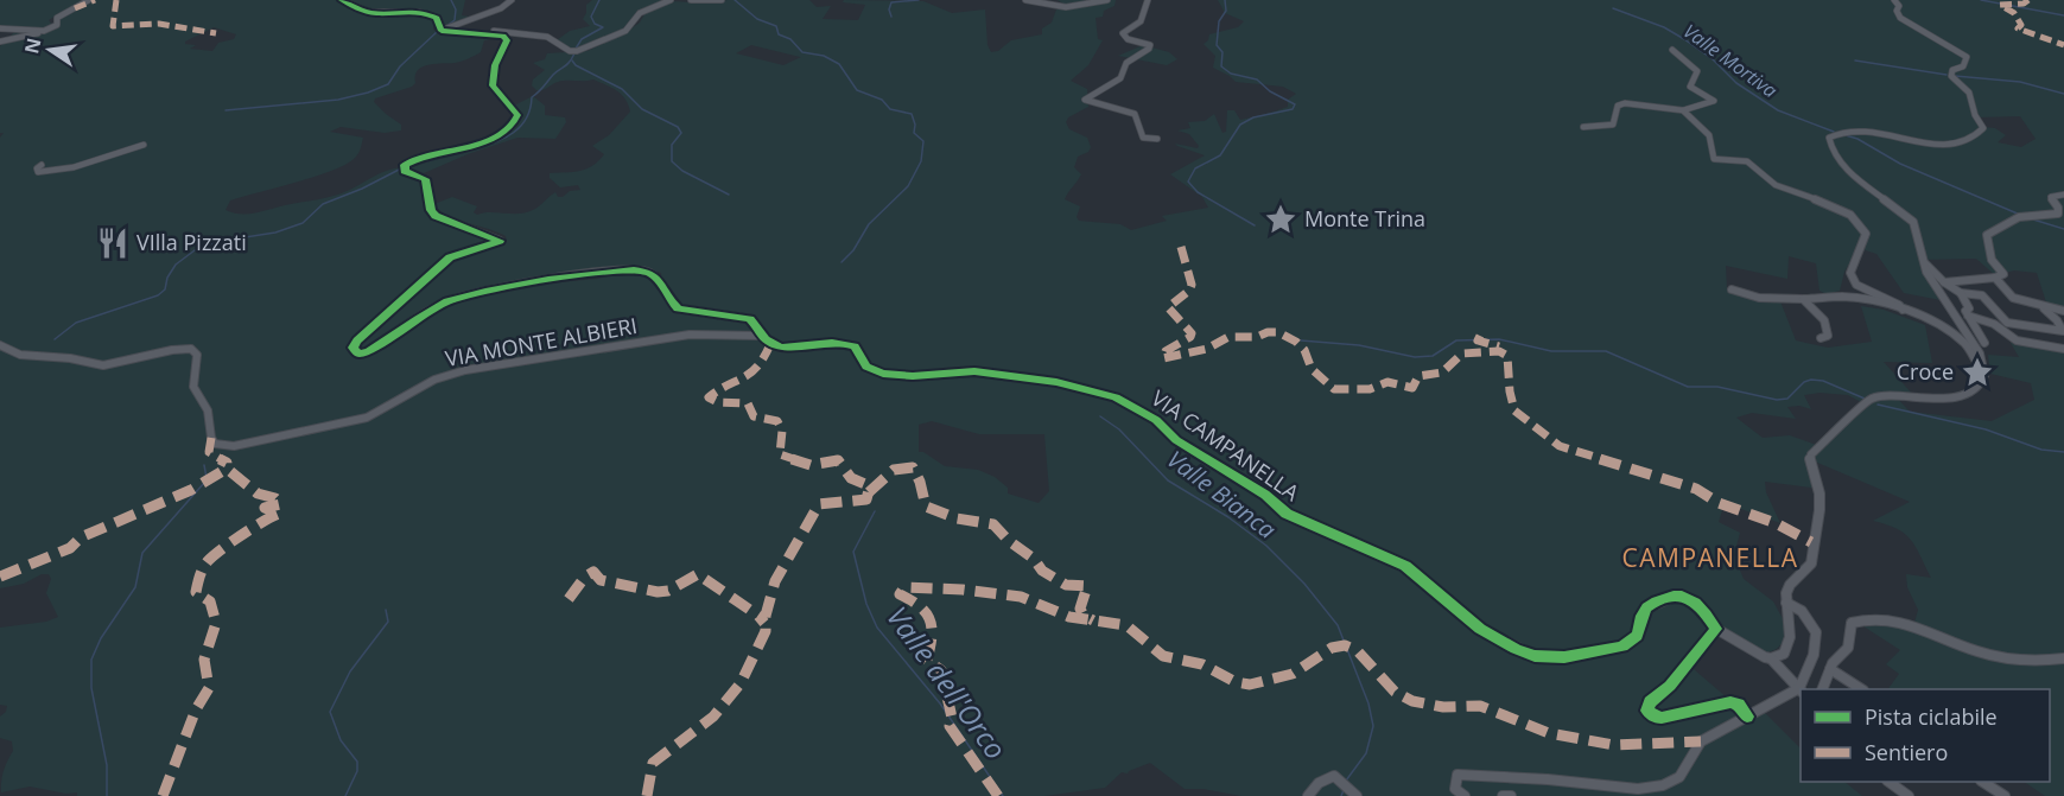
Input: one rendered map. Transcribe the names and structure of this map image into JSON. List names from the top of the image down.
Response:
{
  "streets": {
    "street": ["VIA MONTE ALBIERI", "VIA CAMPANELLA"]
  },
  "crossings": [
    ["VIA MONTE ALBIERI", "VIA CAMPANELLA"]
  ],
  "districts": ["CAMPANELLA"],
  "water": ["Valle Mortiva", "Valle Bianca", "Valle dell'Orco"],
  "places": {
    "place": ["Monte Trina", "Croce"],
    "restaurant": ["VIlla Pizzati"]
  },
  "legend": ["Pista ciclabile", "Sentiero"],
  "north": "left"
}
